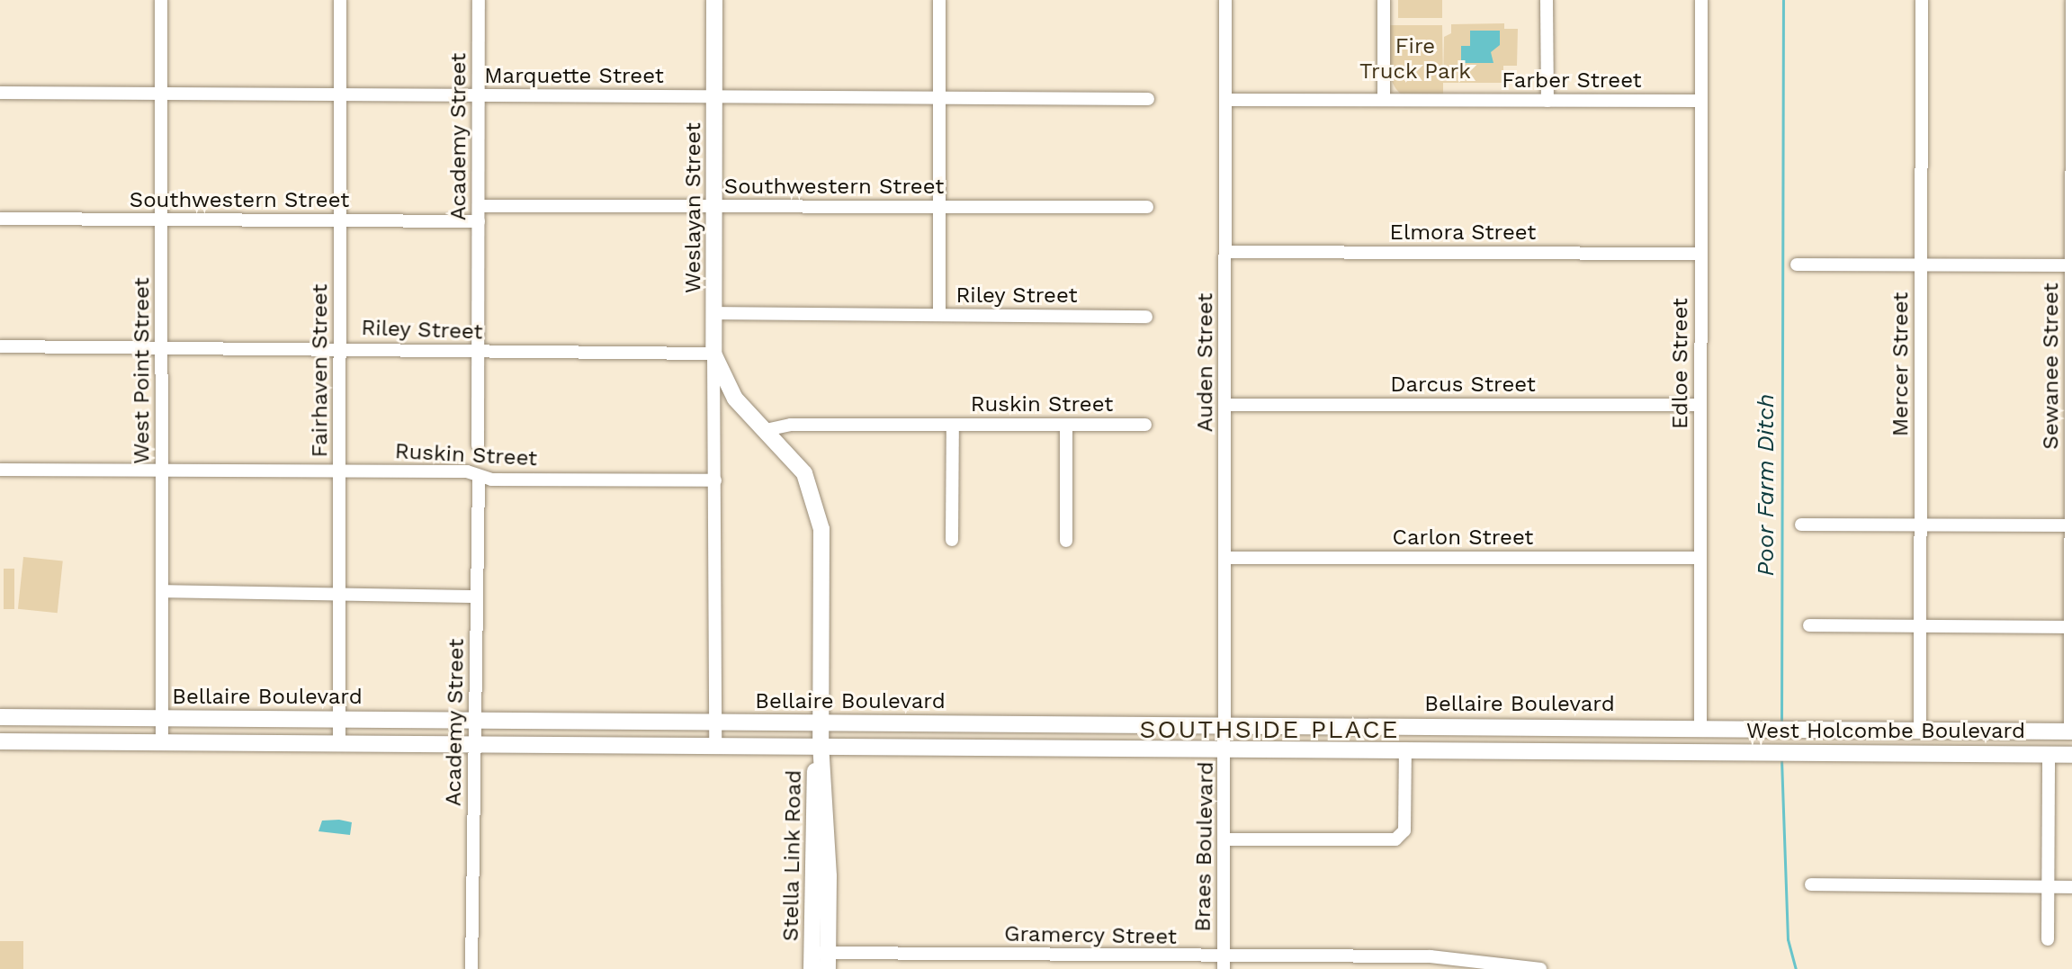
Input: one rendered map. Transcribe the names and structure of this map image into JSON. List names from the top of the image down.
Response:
{
  "streets": {
    "main road": [
      "Weslayan Street",
      "Bellaire Boulevard",
      "West Holcombe Boulevard",
      "Stella Link Road"
    ],
    "street": [
      "Marquette Street",
      "Farber Street",
      "Academy Street",
      "Southwestern Street",
      "Elmora Street",
      "Riley Street",
      "Auden Street",
      "Edloe Street",
      "Mercer Street",
      "Sewanee Street",
      "West Point Street",
      "Fairhaven Street",
      "Darcus Street",
      "Ruskin Street",
      "Carlon Street",
      "Braes Boulevard",
      "Gramercy Street"
    ]
  },
  "crossings": [
    ["Marquette Street", "Academy Street"],
    ["Marquette Street", "Weslayan Street"],
    ["Marquette Street", "West Point Street"],
    ["Marquette Street", "Fairhaven Street"],
    ["Farber Street", "Auden Street"],
    ["Farber Street", "Edloe Street"],
    ["Academy Street", "Southwestern Street"],
    ["Academy Street", "Riley Street"],
    ["Academy Street", "Ruskin Street"],
    ["Academy Street", "Bellaire Boulevard"],
    ["Southwestern Street", "Weslayan Street"],
    ["Southwestern Street", "West Point Street"],
    ["Southwestern Street", "Fairhaven Street"],
    ["Weslayan Street", "Riley Street"],
    ["Weslayan Street", "Ruskin Street"],
    ["Weslayan Street", "Bellaire Boulevard"],
    ["Weslayan Street", "Stella Link Road"],
    ["Elmora Street", "Auden Street"],
    ["Elmora Street", "Edloe Street"],
    ["Riley Street", "West Point Street"],
    ["Riley Street", "Fairhaven Street"],
    ["Riley Street", "Stella Link Road"],
    ["Auden Street", "Darcus Street"],
    ["Auden Street", "Carlon Street"],
    ["Auden Street", "Bellaire Boulevard"],
    ["Auden Street", "Braes Boulevard"],
    ["Edloe Street", "Darcus Street"],
    ["Edloe Street", "Carlon Street"],
    ["Edloe Street", "Bellaire Boulevard"],
    ["Edloe Street", "West Holcombe Boulevard"],
    ["Mercer Street", "West Holcombe Boulevard"],
    ["Sewanee Street", "West Holcombe Boulevard"],
    ["West Point Street", "Ruskin Street"],
    ["West Point Street", "Bellaire Boulevard"],
    ["Fairhaven Street", "Ruskin Street"],
    ["Fairhaven Street", "Bellaire Boulevard"],
    ["Ruskin Street", "Stella Link Road"],
    ["Bellaire Boulevard", "West Holcombe Boulevard"],
    ["Bellaire Boulevard", "Braes Boulevard"],
    ["Bellaire Boulevard", "Stella Link Road"],
    ["Braes Boulevard", "Gramercy Street"],
    ["Stella Link Road", "Gramercy Street"]
  ],
  "districts": ["SOUTHSIDE PLACE"],
  "water": ["Poor Farm Ditch"],
  "parks": ["Fire Truck Park"]
}
